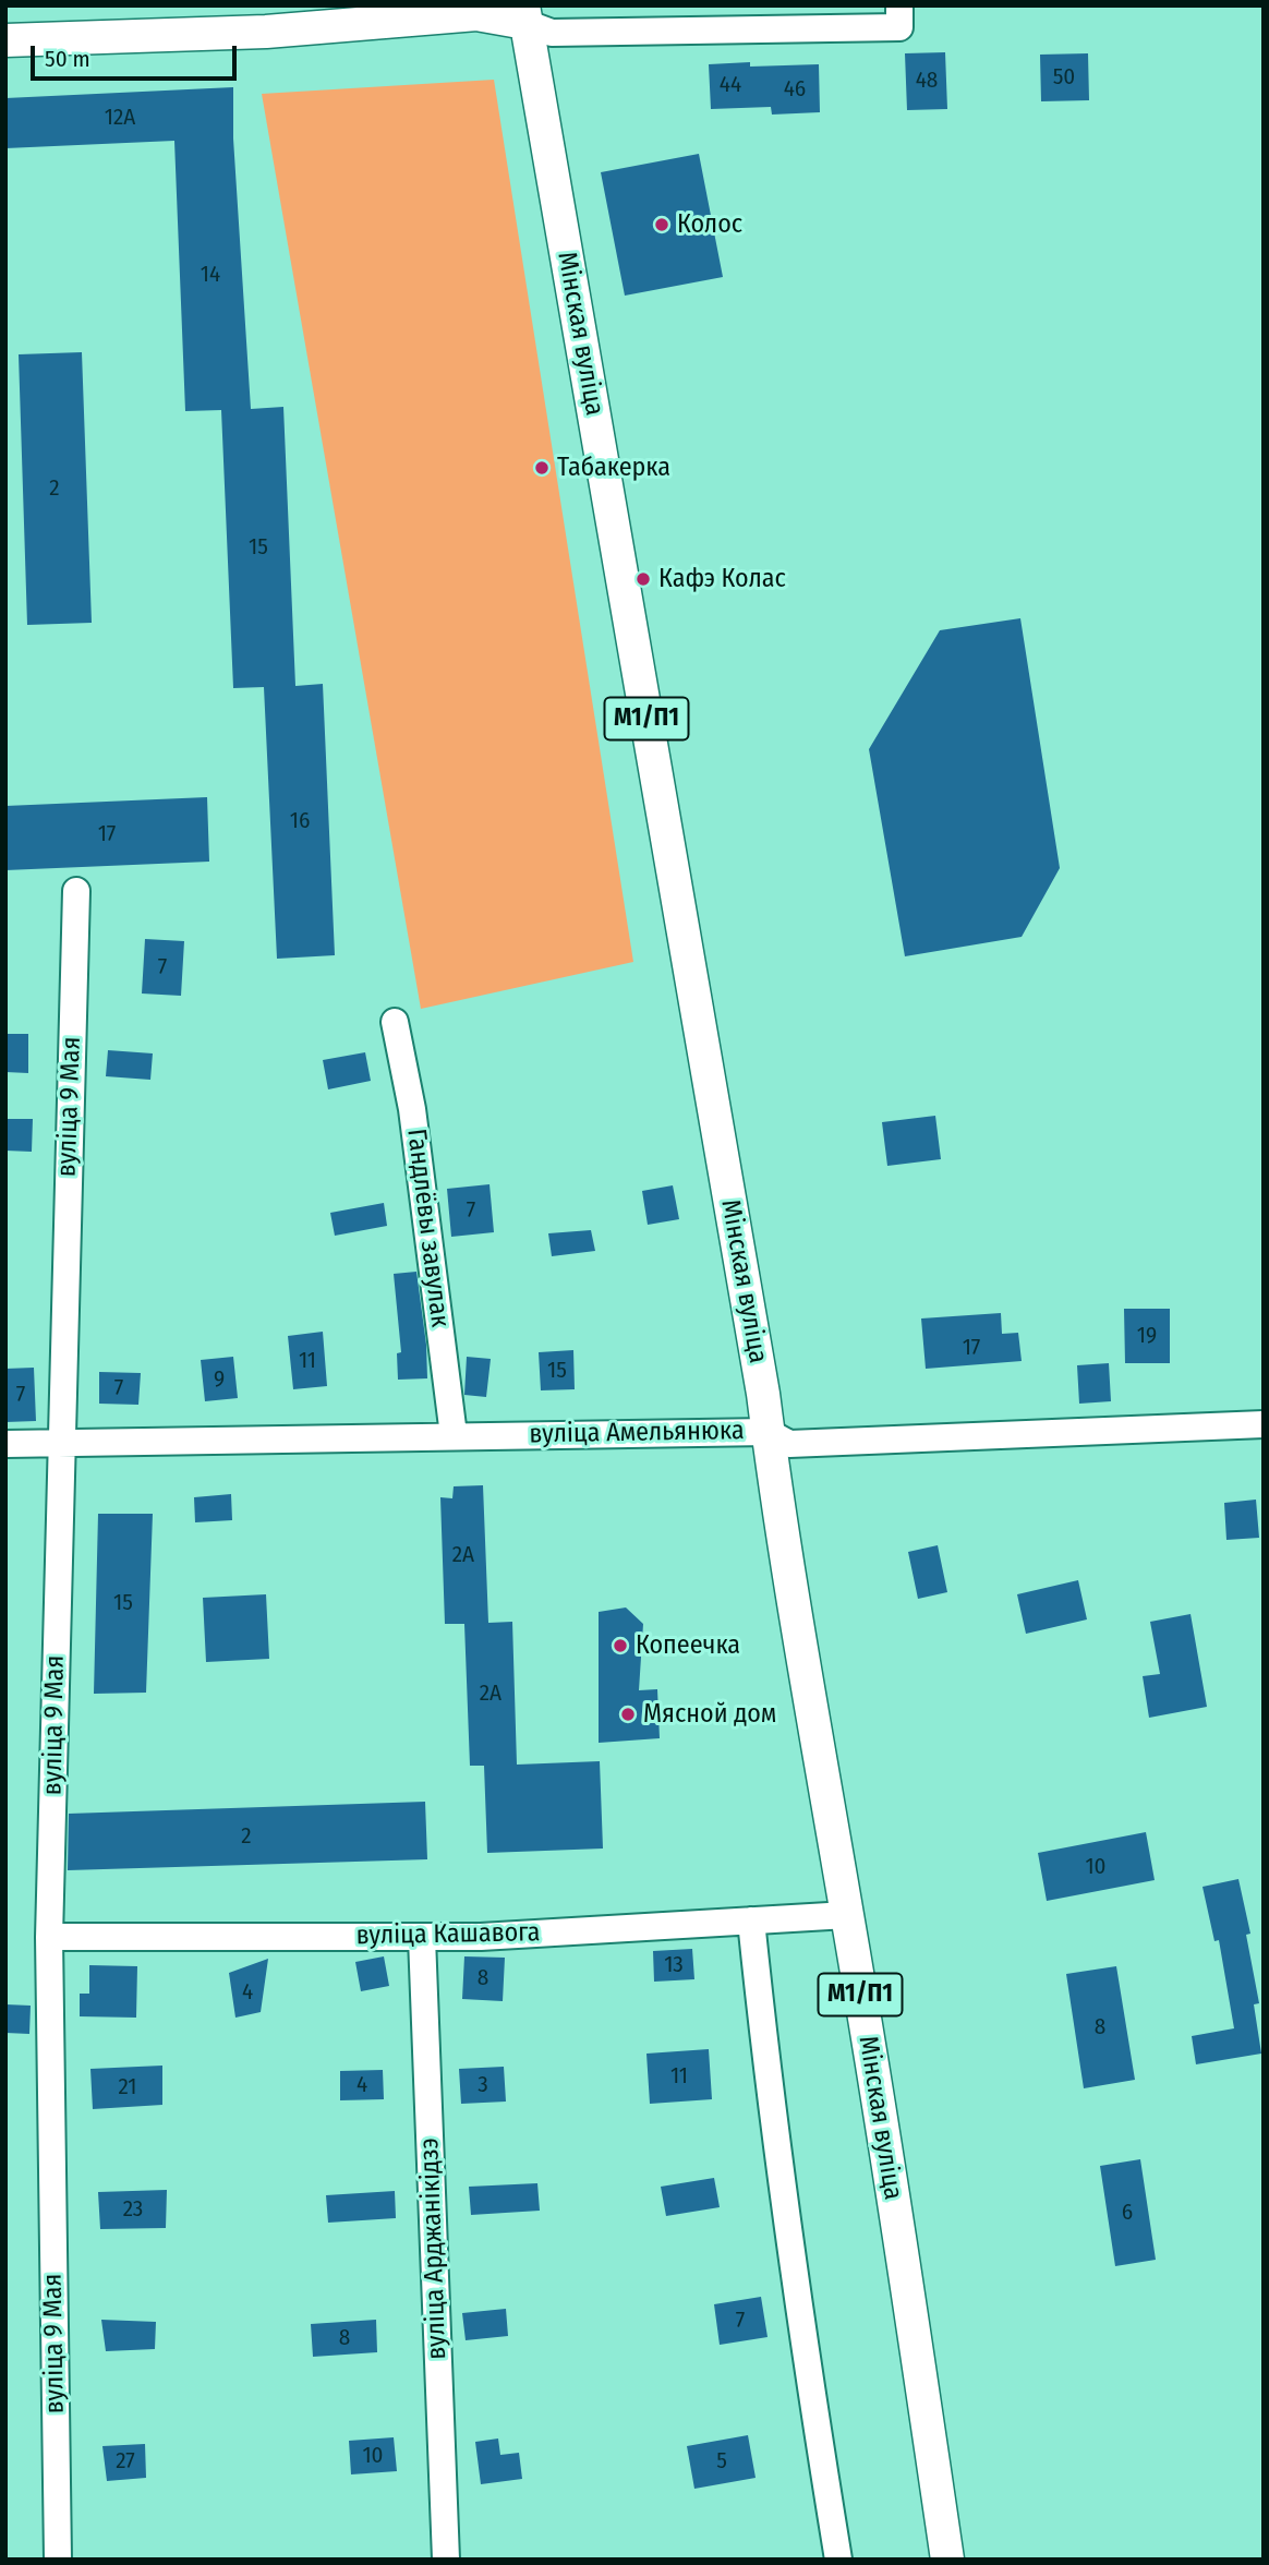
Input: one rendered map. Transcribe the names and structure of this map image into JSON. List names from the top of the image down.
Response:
{
  "streets": {
    "main road": ["Мінская вуліца", "М1/П1"],
    "street": [
      "вуліца 9 Мая",
      "Гандлёвы завулак",
      "вуліца Амельянюка",
      "вуліца Кашавога",
      "вуліца Арджанікідзэ"
    ]
  },
  "crossings": [
    ["Мінская вуліца", "вуліца Амельянюка"],
    ["Мінская вуліца", "вуліца Кашавога"],
    ["вуліца 9 Мая", "вуліца Амельянюка"],
    ["вуліца 9 Мая", "вуліца Кашавога"],
    ["Гандлёвы завулак", "вуліца Амельянюка"],
    ["вуліца Кашавога", "вуліца Арджанікідзэ"]
  ],
  "places": [
    "Колос",
    "Табакерка",
    "Кафэ Колас",
    "Копеечка",
    "Мясной дом"
  ],
  "house_numbers": [
    "50",
    "48",
    "44",
    "46",
    "12А",
    "14",
    "2",
    "15",
    "16",
    "17",
    "7",
    "7",
    "19",
    "17",
    "11",
    "15",
    "9",
    "7",
    "7",
    "2А",
    "15",
    "2А",
    "2",
    "10",
    "13",
    "8",
    "4",
    "8",
    "11",
    "4",
    "3",
    "21",
    "23",
    "6",
    "7",
    "8",
    "10",
    "27",
    "5"
  ],
  "scale_bar": "50 m"
}
